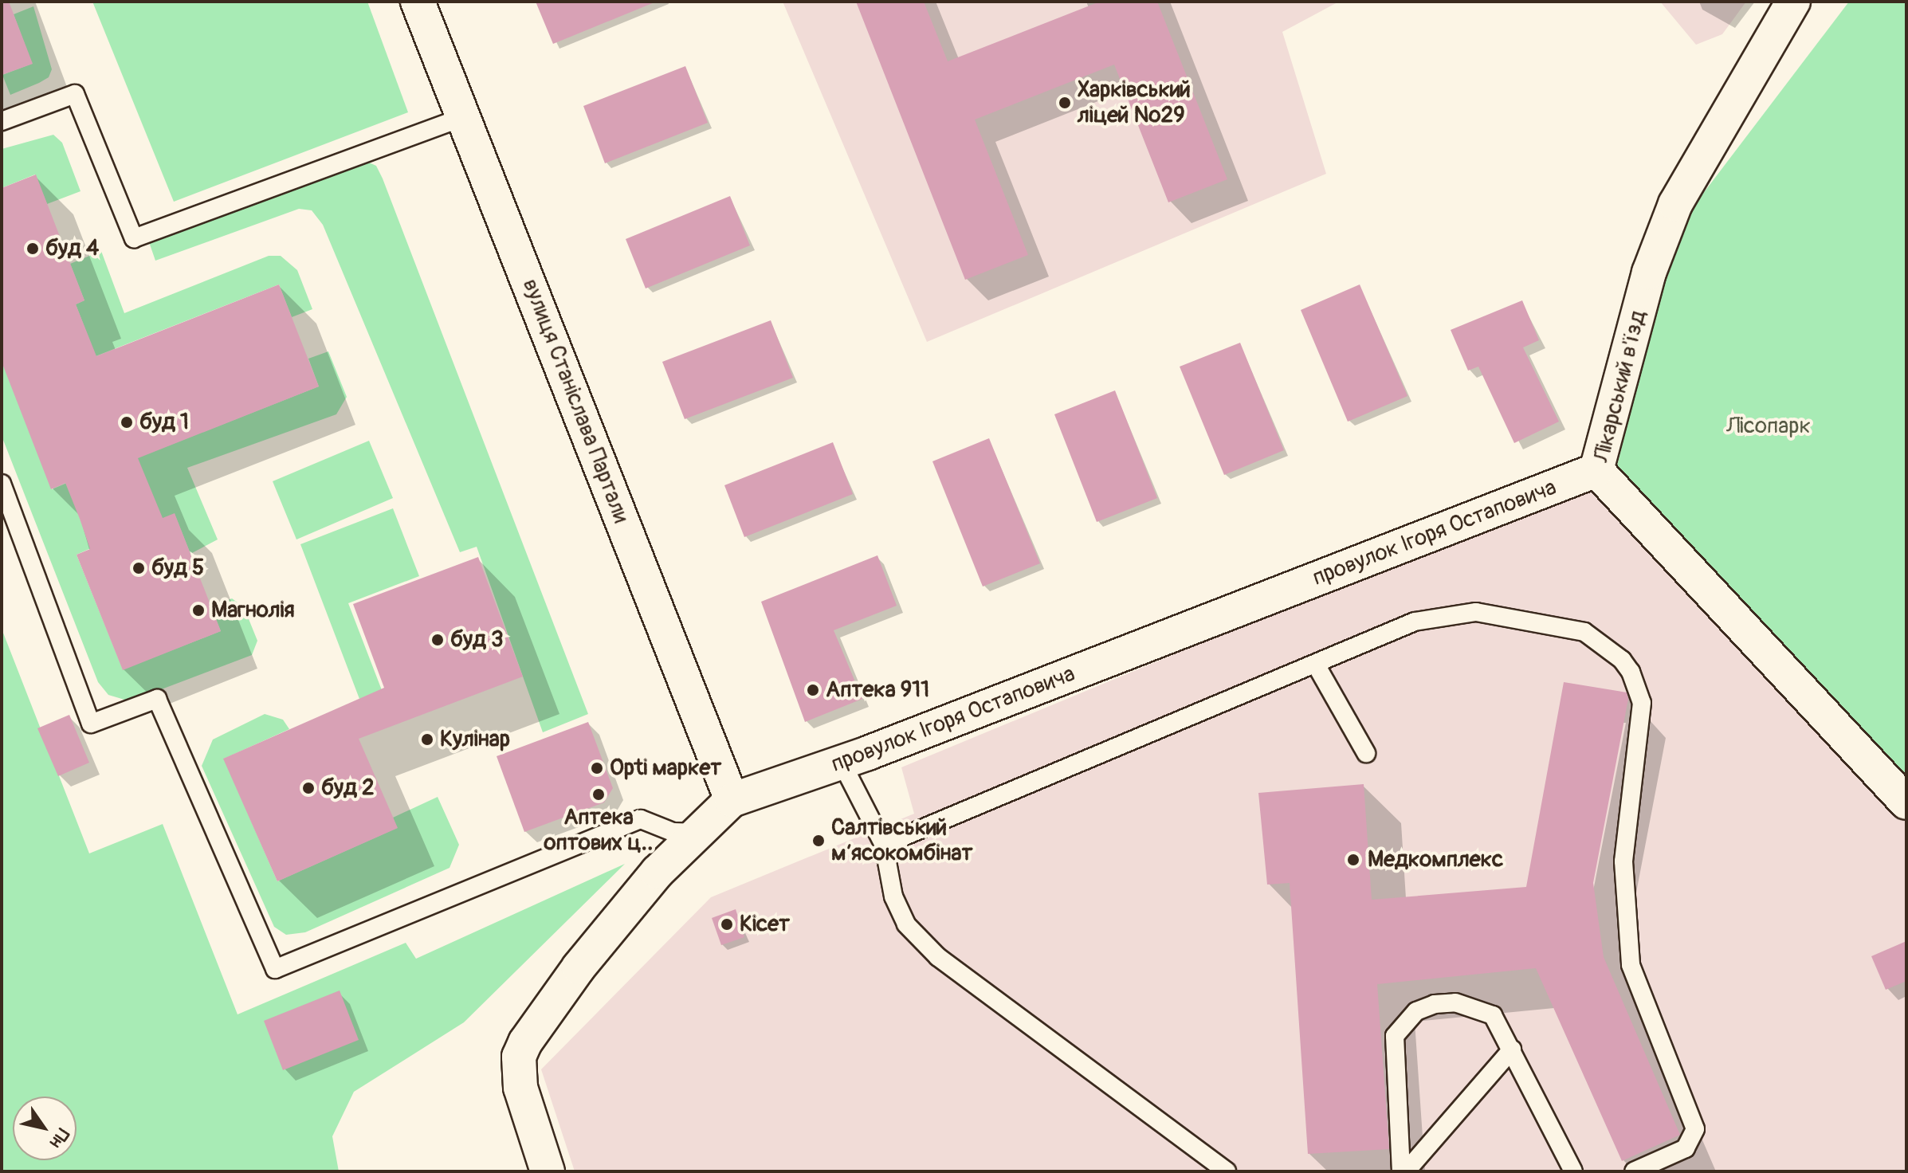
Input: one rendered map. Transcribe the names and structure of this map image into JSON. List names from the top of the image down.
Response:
{
  "streets": {
    "street": ["Лікарський в'їзд", "вулиця Станіслава Партали", "провулок Ігоря Остаповича"]
  },
  "crossings": [
    ["Лікарський в'їзд", "провулок Ігоря Остаповича"],
    ["вулиця Станіслава Партали", "провулок Ігоря Остаповича"]
  ],
  "parks": ["Лісопарк"],
  "places": [
    "Харківський ліцей №29",
    "буд 4",
    "буд 1",
    "буд 5",
    "Магнолія",
    "буд 3",
    "Аптека 911",
    "Кулінар",
    "Opti маркет",
    "буд 2",
    "Аптека оптових ц‥",
    "Салтівський мʼясокомбінат",
    "Медкомплекс",
    "Кісет"
  ],
  "north": "bottom right"
}
